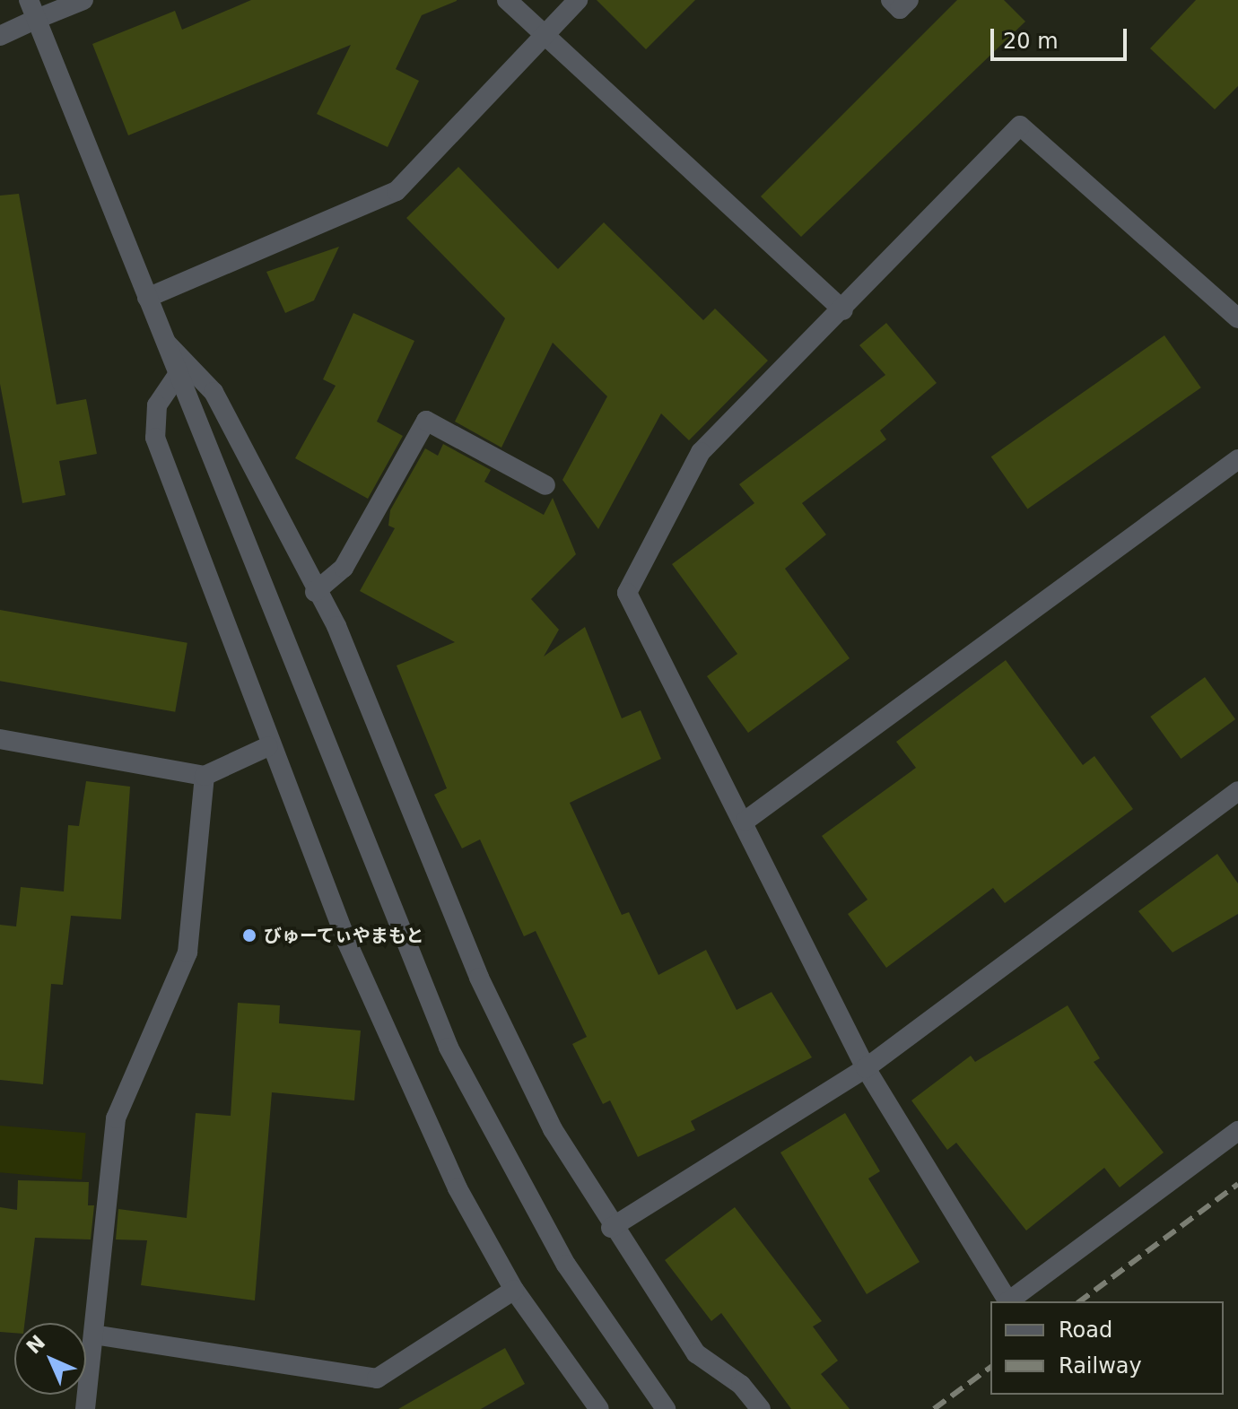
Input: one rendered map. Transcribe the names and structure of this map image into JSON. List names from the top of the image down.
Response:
{
  "places": ["びゅーてぃやまもと"],
  "legend": ["Road", "Railway"],
  "scale_bar": "20 m",
  "north": "top left"
}
